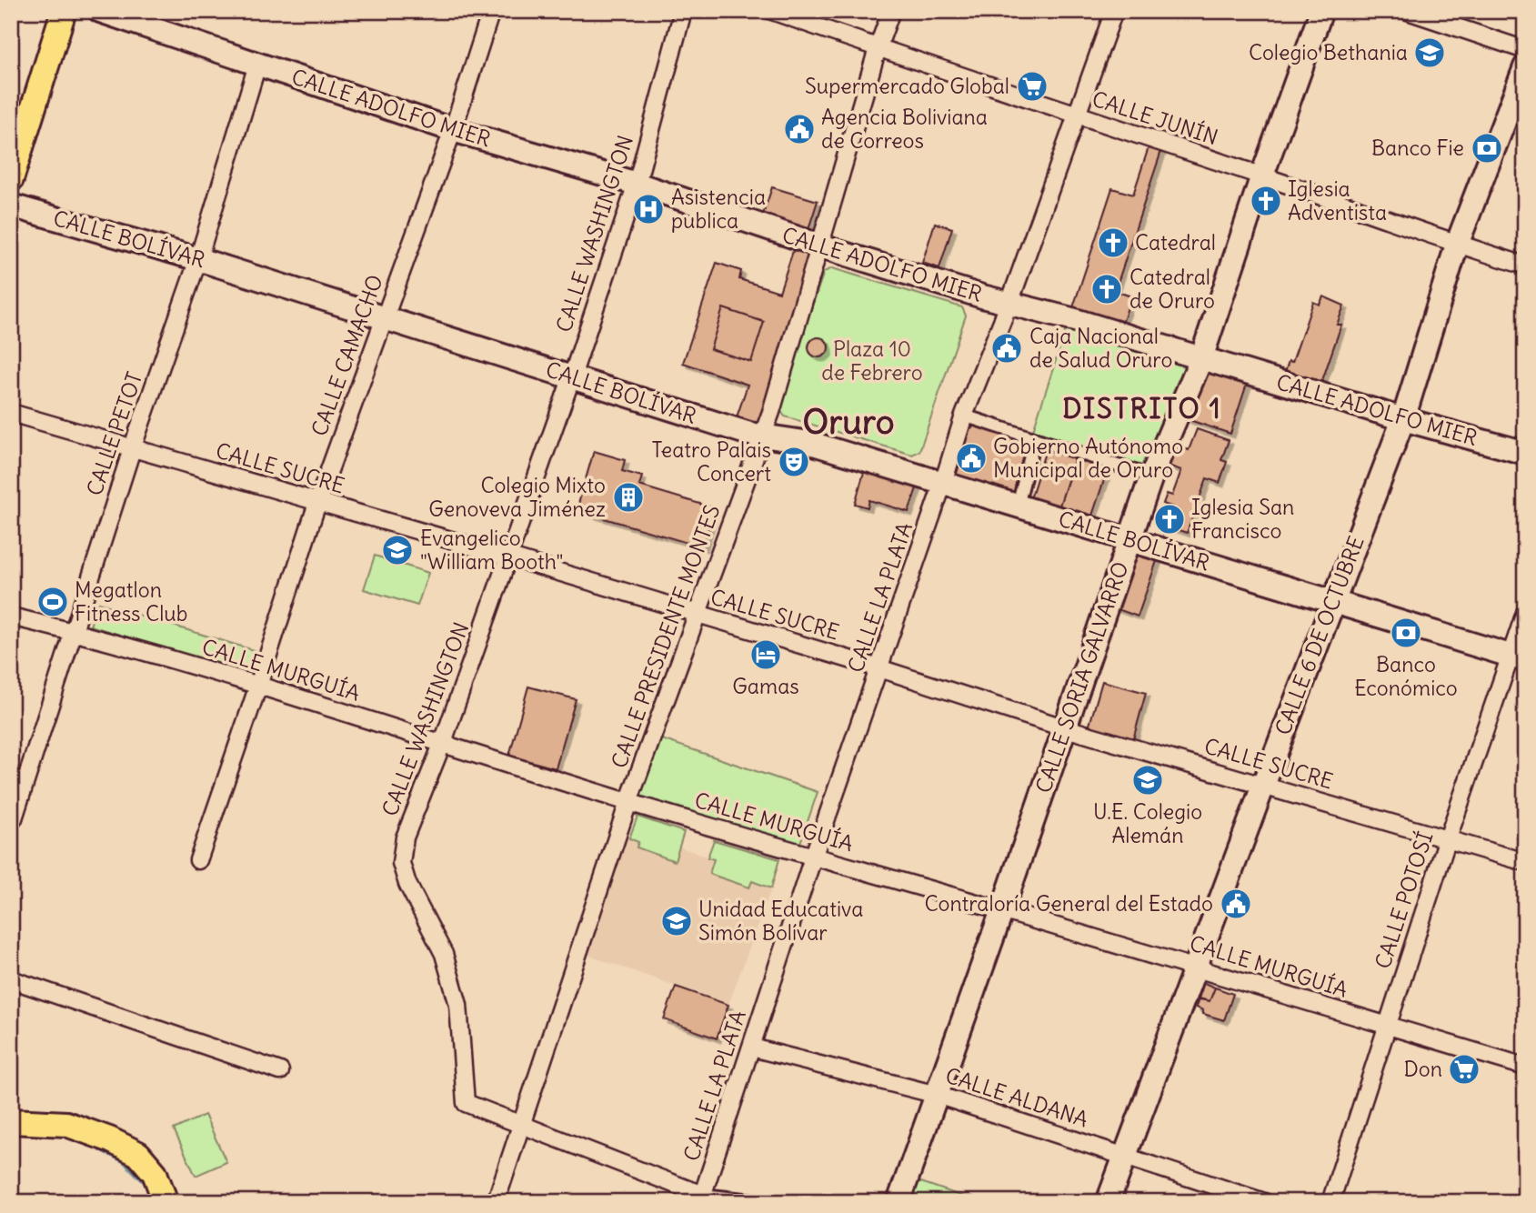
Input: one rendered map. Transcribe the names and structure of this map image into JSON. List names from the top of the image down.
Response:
{
  "streets": {
    "main road": [
      "CALLE ADOLFO MIER",
      "CALLE BOLÍVAR",
      "CALLE 6 DE OCTUBRE",
      "CALLE SORIA GALVARRO"
    ],
    "street": [
      "CALLE JUNÍN",
      "CALLE WASHINGTON",
      "CALLE CAMACHO",
      "CALLE PETOT",
      "CALLE SUCRE",
      "CALLE LA PLATA",
      "CALLE PRESIDENTE MONTES",
      "CALLE MURGUÍA",
      "CALLE POTOSÍ",
      "CALLE ALDANA"
    ]
  },
  "crossings": [
    ["CALLE ADOLFO MIER", "CALLE WASHINGTON"],
    ["CALLE ADOLFO MIER", "CALLE CAMACHO"],
    ["CALLE ADOLFO MIER", "CALLE PETOT"],
    ["CALLE ADOLFO MIER", "CALLE LA PLATA"],
    ["CALLE ADOLFO MIER", "CALLE 6 DE OCTUBRE"],
    ["CALLE ADOLFO MIER", "CALLE PRESIDENTE MONTES"],
    ["CALLE ADOLFO MIER", "CALLE SORIA GALVARRO"],
    ["CALLE JUNÍN", "CALLE LA PLATA"],
    ["CALLE JUNÍN", "CALLE 6 DE OCTUBRE"],
    ["CALLE JUNÍN", "CALLE PRESIDENTE MONTES"],
    ["CALLE JUNÍN", "CALLE SORIA GALVARRO"],
    ["CALLE WASHINGTON", "CALLE BOLÍVAR"],
    ["CALLE WASHINGTON", "CALLE SUCRE"],
    ["CALLE WASHINGTON", "CALLE PRESIDENTE MONTES"],
    ["CALLE WASHINGTON", "CALLE MURGUÍA"],
    ["CALLE BOLÍVAR", "CALLE CAMACHO"],
    ["CALLE BOLÍVAR", "CALLE PETOT"],
    ["CALLE BOLÍVAR", "CALLE LA PLATA"],
    ["CALLE BOLÍVAR", "CALLE 6 DE OCTUBRE"],
    ["CALLE BOLÍVAR", "CALLE PRESIDENTE MONTES"],
    ["CALLE BOLÍVAR", "CALLE SORIA GALVARRO"],
    ["CALLE BOLÍVAR", "CALLE POTOSÍ"],
    ["CALLE CAMACHO", "CALLE SUCRE"],
    ["CALLE CAMACHO", "CALLE MURGUÍA"],
    ["CALLE PETOT", "CALLE SUCRE"],
    ["CALLE PETOT", "CALLE MURGUÍA"],
    ["CALLE SUCRE", "CALLE LA PLATA"],
    ["CALLE SUCRE", "CALLE 6 DE OCTUBRE"],
    ["CALLE SUCRE", "CALLE PRESIDENTE MONTES"],
    ["CALLE SUCRE", "CALLE SORIA GALVARRO"],
    ["CALLE SUCRE", "CALLE POTOSÍ"],
    ["CALLE LA PLATA", "CALLE MURGUÍA"],
    ["CALLE LA PLATA", "CALLE ALDANA"],
    ["CALLE 6 DE OCTUBRE", "CALLE MURGUÍA"],
    ["CALLE 6 DE OCTUBRE", "CALLE ALDANA"],
    ["CALLE PRESIDENTE MONTES", "CALLE MURGUÍA"],
    ["CALLE MURGUÍA", "CALLE SORIA GALVARRO"],
    ["CALLE MURGUÍA", "CALLE POTOSÍ"],
    ["CALLE SORIA GALVARRO", "CALLE ALDANA"]
  ],
  "districts": ["DISTRITO 1", "Oruro"],
  "parks": ["Plaza 10 de Febrero"],
  "places": {
    "school or university": [
      "Colegio Bethania",
      "Evangelico \"William Booth\"",
      "U.E. Colegio Alemán",
      "Unidad Educativa Simón Bolívar"
    ],
    "supermarket": ["Supermercado Global", "Don"],
    "public building": [
      "Agencia Boliviana de Correos",
      "Caja Nacional de Salud Oruro",
      "Gobierno Autónomo Municipal de Oruro",
      "Contraloría General del Estado"
    ],
    "bank": ["Banco Fie", "Banco Económico"],
    "church": [
      "Iglesia Adventista",
      "Catedral",
      "Catedral de Oruro",
      "Iglesia San Francisco"
    ],
    "hospital": ["Asistencia publica"],
    "theatre": ["Teatro Palais Concert"],
    "building": ["Colegio Mixto Genoveva Jiménez"],
    "sports": ["Megatlon Fitness Club"],
    "hotel": ["Gamas"]
  }
}
